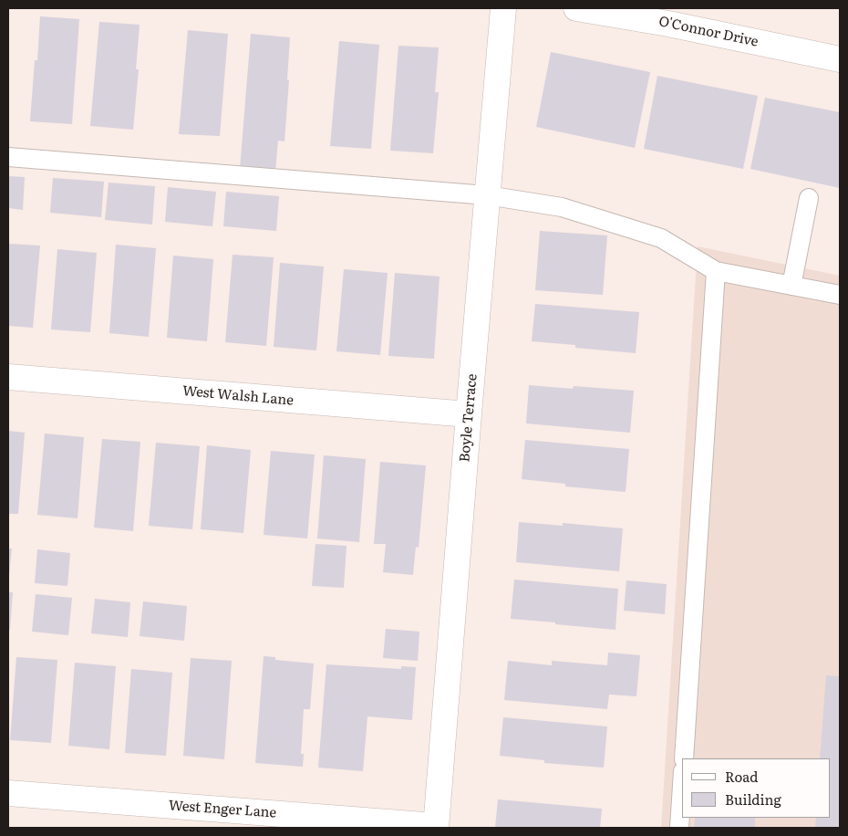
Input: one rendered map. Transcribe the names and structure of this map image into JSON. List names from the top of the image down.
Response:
{
  "streets": {
    "street": [
      "O'Connor Drive",
      "West Walsh Lane",
      "Boyle Terrace",
      "West Enger Lane"
    ]
  },
  "crossings": [
    ["West Walsh Lane", "Boyle Terrace"],
    ["Boyle Terrace", "West Enger Lane"]
  ],
  "legend": ["Road", "Building"]
}
